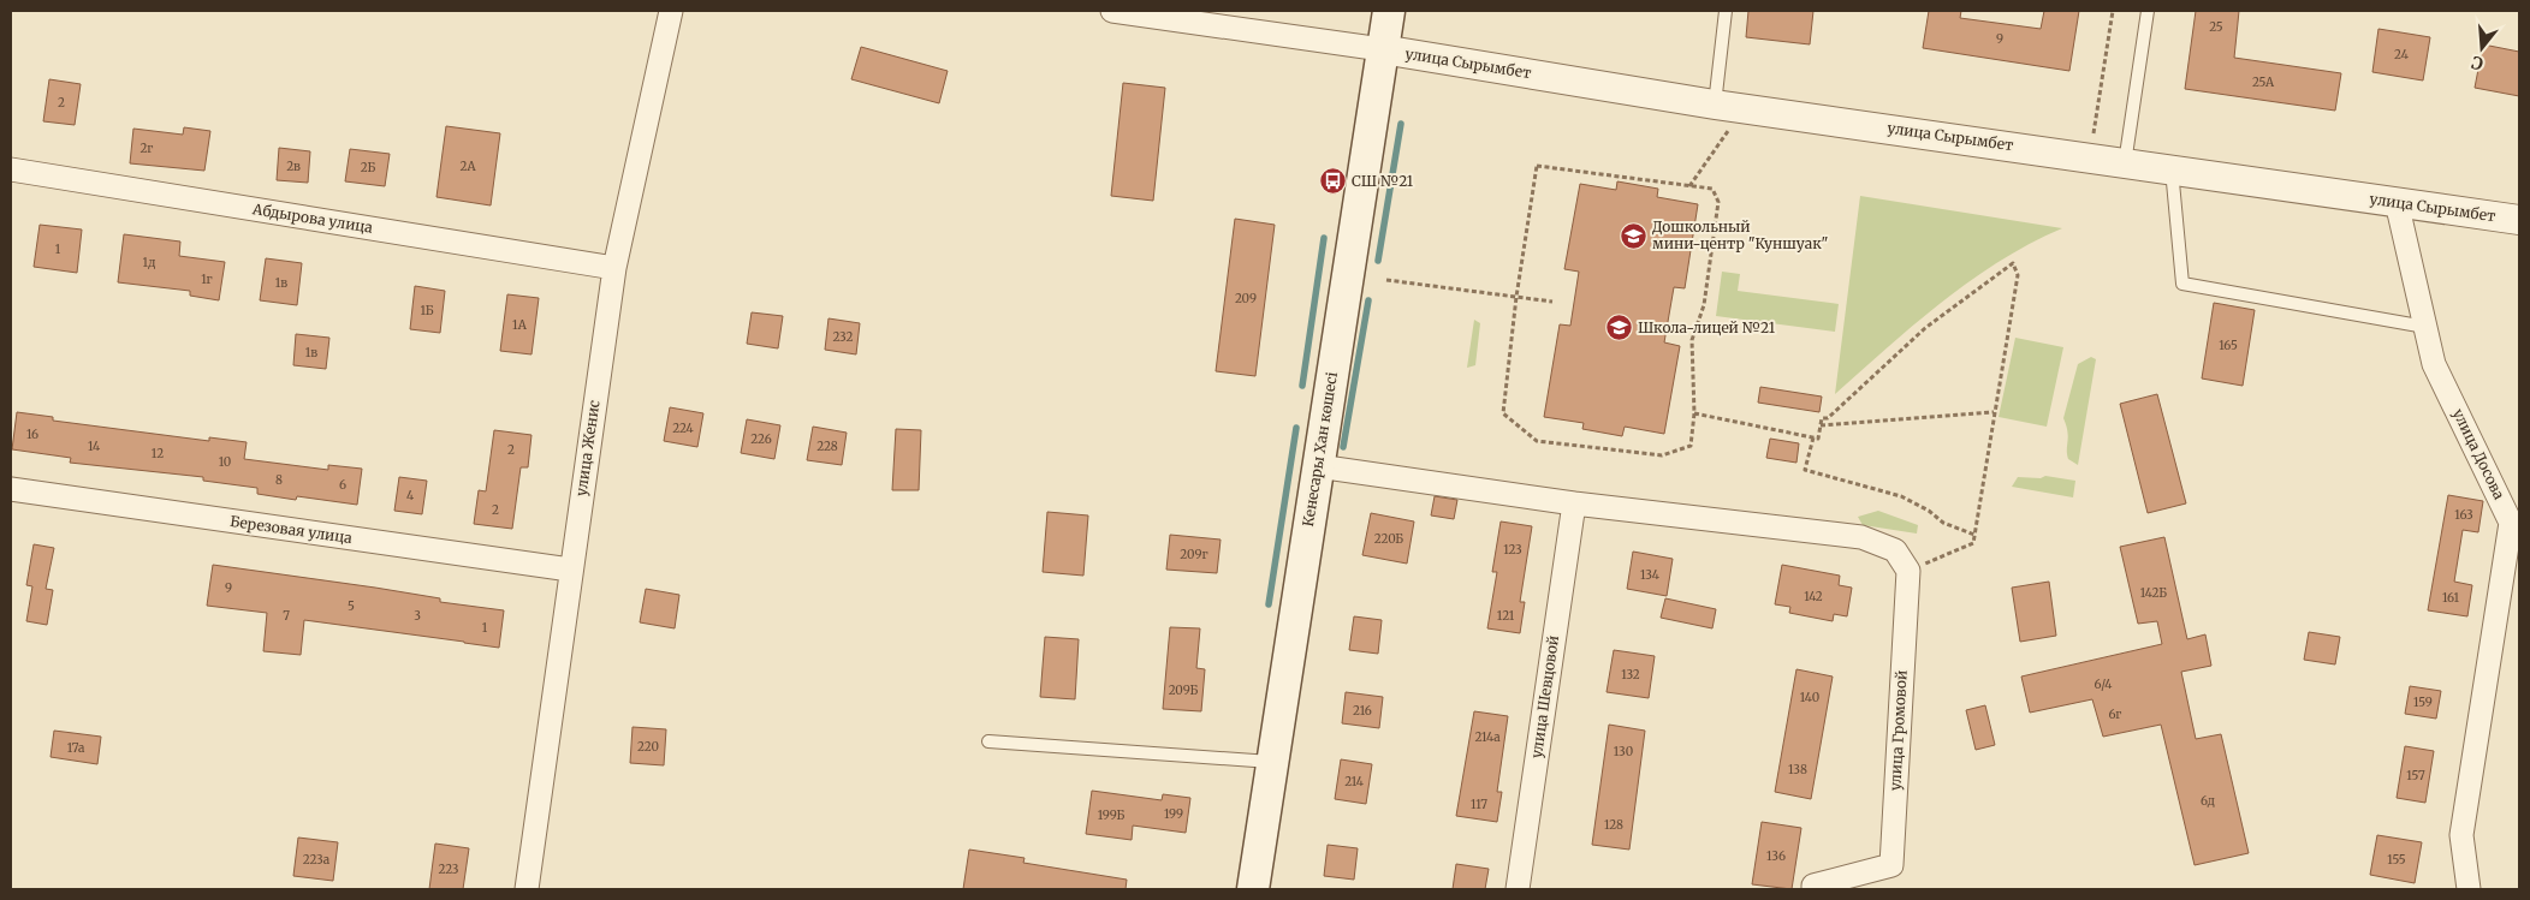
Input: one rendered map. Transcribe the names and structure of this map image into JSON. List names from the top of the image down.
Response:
{
  "streets": {
    "main road": ["Кенесары Хан көшесі"],
    "street": [
      "улица Сырымбет",
      "Абдырова улица",
      "улица Женис",
      "улица Досова",
      "Березовая улица",
      "улица Шевцовой",
      "улица Громовой"
    ]
  },
  "crossings": [
    ["улица Сырымбет", "Кенесары Хан көшесі"],
    ["улица Сырымбет", "улица Досова"],
    ["Абдырова улица", "улица Женис"],
    ["улица Женис", "Березовая улица"]
  ],
  "places": {
    "bus stop": ["СШ №21"],
    "school or university": ["Дошкольный мини-центр \"Куншуак\"", "Школа-лицей №21"]
  },
  "house_numbers": [
    "25",
    "9",
    "24",
    "25А",
    "2",
    "2г",
    "2в",
    "2А",
    "2Б",
    "1",
    "1д",
    "1г",
    "1в",
    "209",
    "1Б",
    "1А",
    "232",
    "165",
    "1в",
    "224",
    "16",
    "226",
    "14",
    "228",
    "2",
    "12",
    "10",
    "8",
    "6",
    "4",
    "2",
    "163",
    "220Б",
    "123",
    "209г",
    "134",
    "9",
    "142Б",
    "142",
    "161",
    "5",
    "7",
    "3",
    "121",
    "1",
    "132",
    "6/4",
    "209Б",
    "140",
    "159",
    "216",
    "6г",
    "214а",
    "220",
    "17а",
    "130",
    "138",
    "157",
    "214",
    "6д",
    "117",
    "199",
    "199Б",
    "128",
    "136",
    "223а",
    "155",
    "223"
  ],
  "north": "bottom"
}
